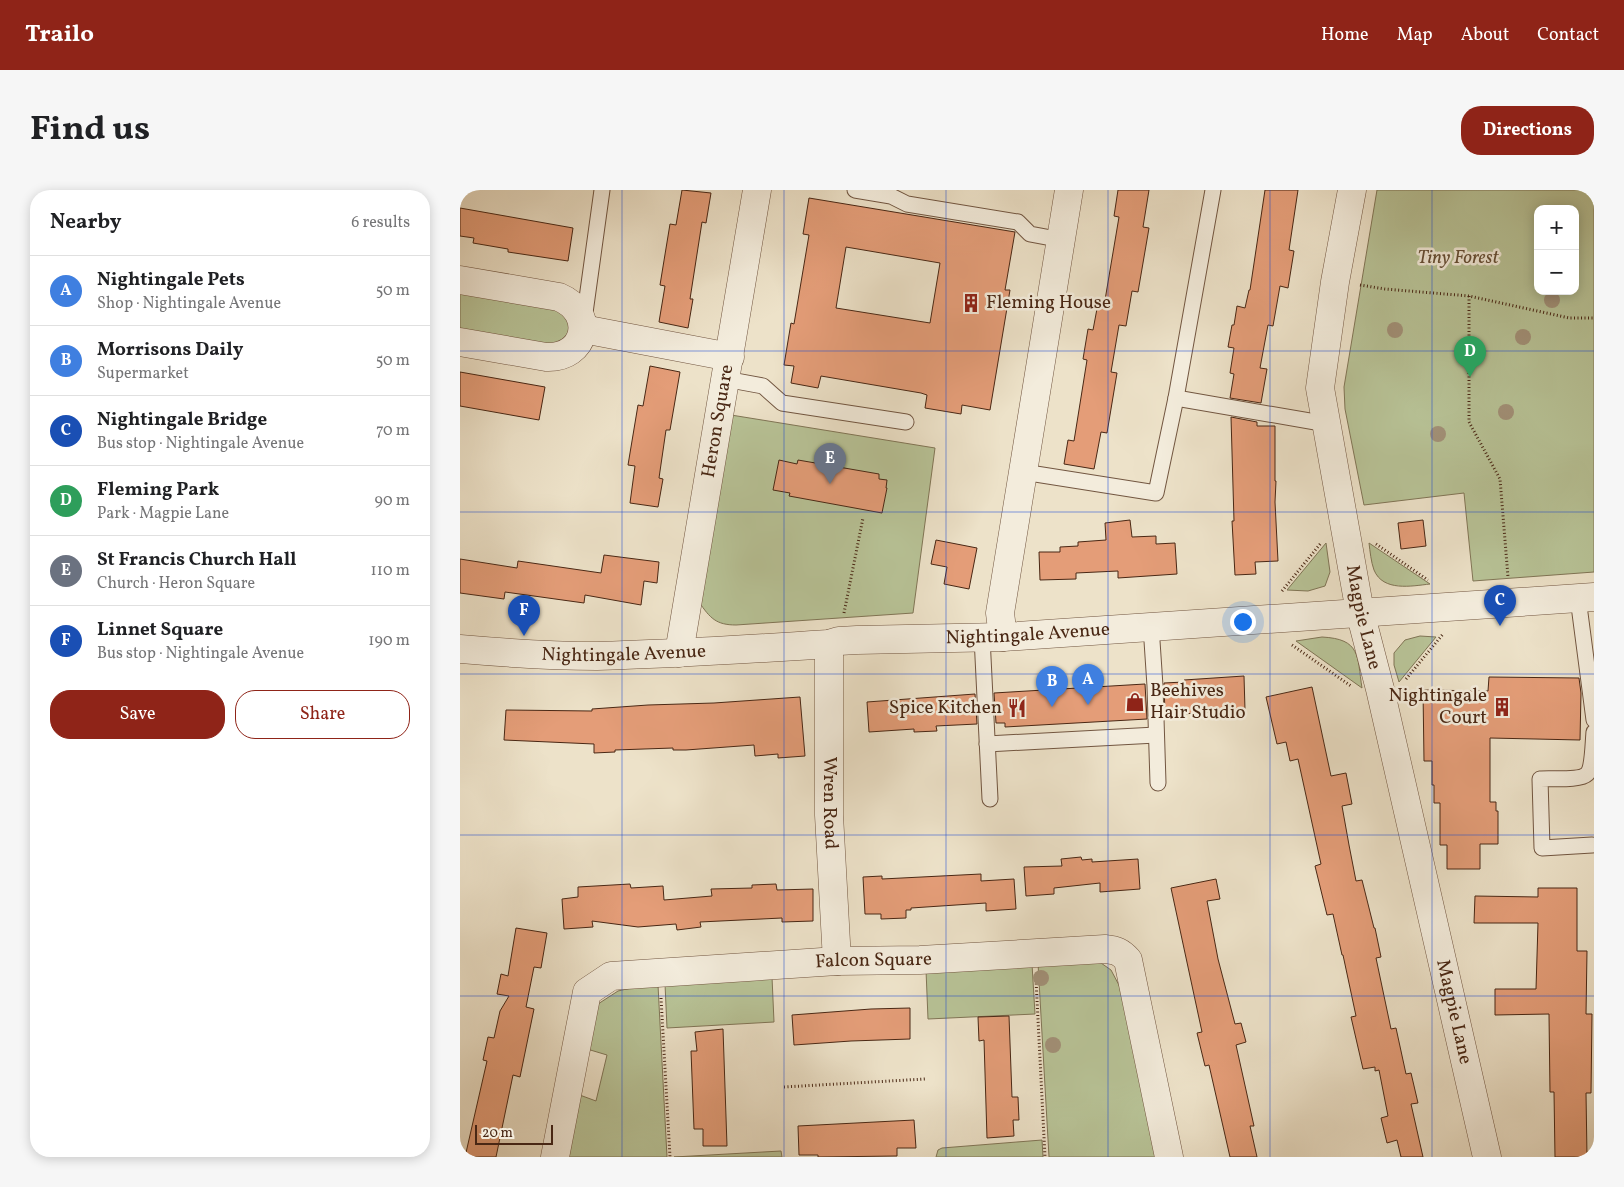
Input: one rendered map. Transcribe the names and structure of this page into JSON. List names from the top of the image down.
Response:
{
  "streets": {
    "street": [
      "Heron Square",
      "Magpie Lane",
      "Nightingale Avenue",
      "Wren Road",
      "Falcon Square"
    ]
  },
  "crossings": [
    ["Heron Square", "Nightingale Avenue"],
    ["Magpie Lane", "Nightingale Avenue"],
    ["Nightingale Avenue", "Wren Road"],
    ["Wren Road", "Falcon Square"]
  ],
  "parks": ["Tiny Forest"],
  "places": {
    "building": ["Fleming House", "Nightingale Court"],
    "shop": ["Beehives Hair Studio"],
    "restaurant": ["Spice Kitchen"]
  },
  "scale_bar": "20 m",
  "page": {
    "header": "Trailo",
    "nav": [
      "Home",
      "Map",
      "About",
      "Contact"
    ],
    "title": "Find us",
    "buttons": [
      "Directions",
      ["Save", "Share"]
    ],
    "heading": ["Nearby", "6 results"],
    "map_buttons": ["+", "−"],
    "list": [
      {
        "mark": "A",
        "name": "Nightingale Pets",
        "note": "Shop · Nightingale Avenue",
        "value": "50 m"
      },
      {
        "mark": "B",
        "name": "Morrisons Daily",
        "note": "Supermarket",
        "value": "50 m"
      },
      {
        "mark": "C",
        "name": "Nightingale Bridge",
        "note": "Bus stop · Nightingale Avenue",
        "value": "70 m"
      },
      {
        "mark": "D",
        "name": "Fleming Park",
        "note": "Park · Magpie Lane",
        "value": "90 m"
      },
      {
        "mark": "E",
        "name": "St Francis Church Hall",
        "note": "Church · Heron Square",
        "value": "110 m"
      },
      {
        "mark": "F",
        "name": "Linnet Square",
        "note": "Bus stop · Nightingale Avenue",
        "value": "190 m"
      }
    ],
    "pins": [
      "D",
      "E",
      "C",
      "F",
      "A",
      "B"
    ],
    "scale": "20 m"
  }
}
